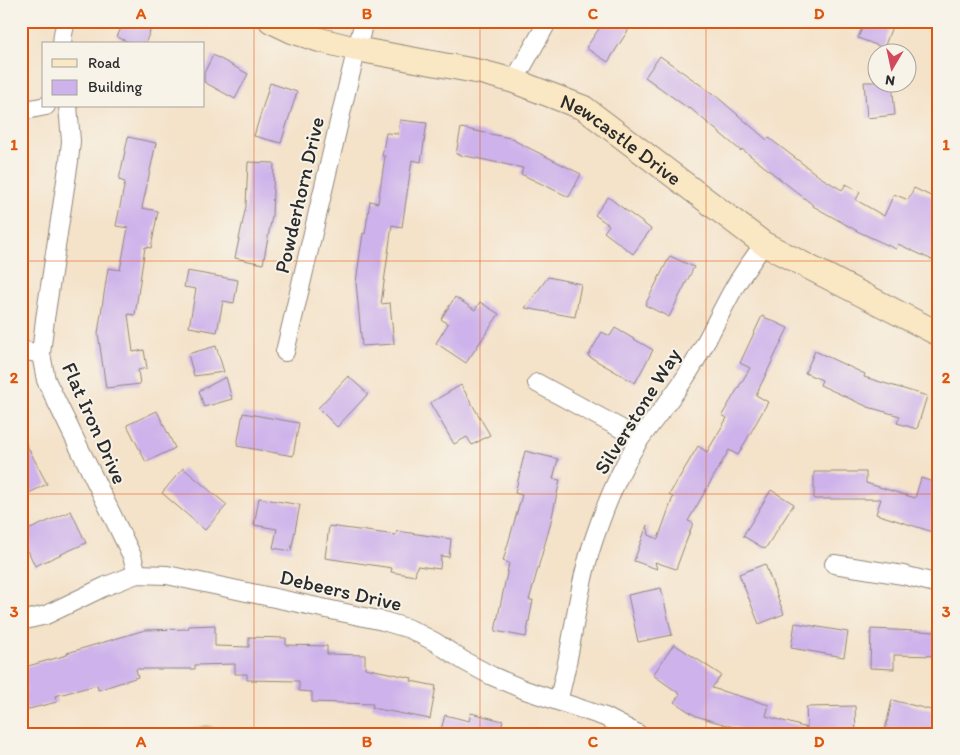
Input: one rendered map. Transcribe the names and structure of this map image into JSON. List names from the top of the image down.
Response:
{
  "streets": {
    "street": [
      "Newcastle Drive",
      "Powderhorn Drive",
      "Silverstone Way",
      "Flat Iron Drive",
      "Debeers Drive"
    ]
  },
  "crossings": [
    ["Newcastle Drive", "Powderhorn Drive"],
    ["Newcastle Drive", "Silverstone Way"],
    ["Silverstone Way", "Debeers Drive"],
    ["Flat Iron Drive", "Debeers Drive"]
  ],
  "legend": ["Road", "Building"],
  "north": "bottom",
  "grid": {
    "columns": [
      "A",
      "B",
      "C",
      "D"
    ],
    "rows": ["1", "2", "3"]
  }
}
